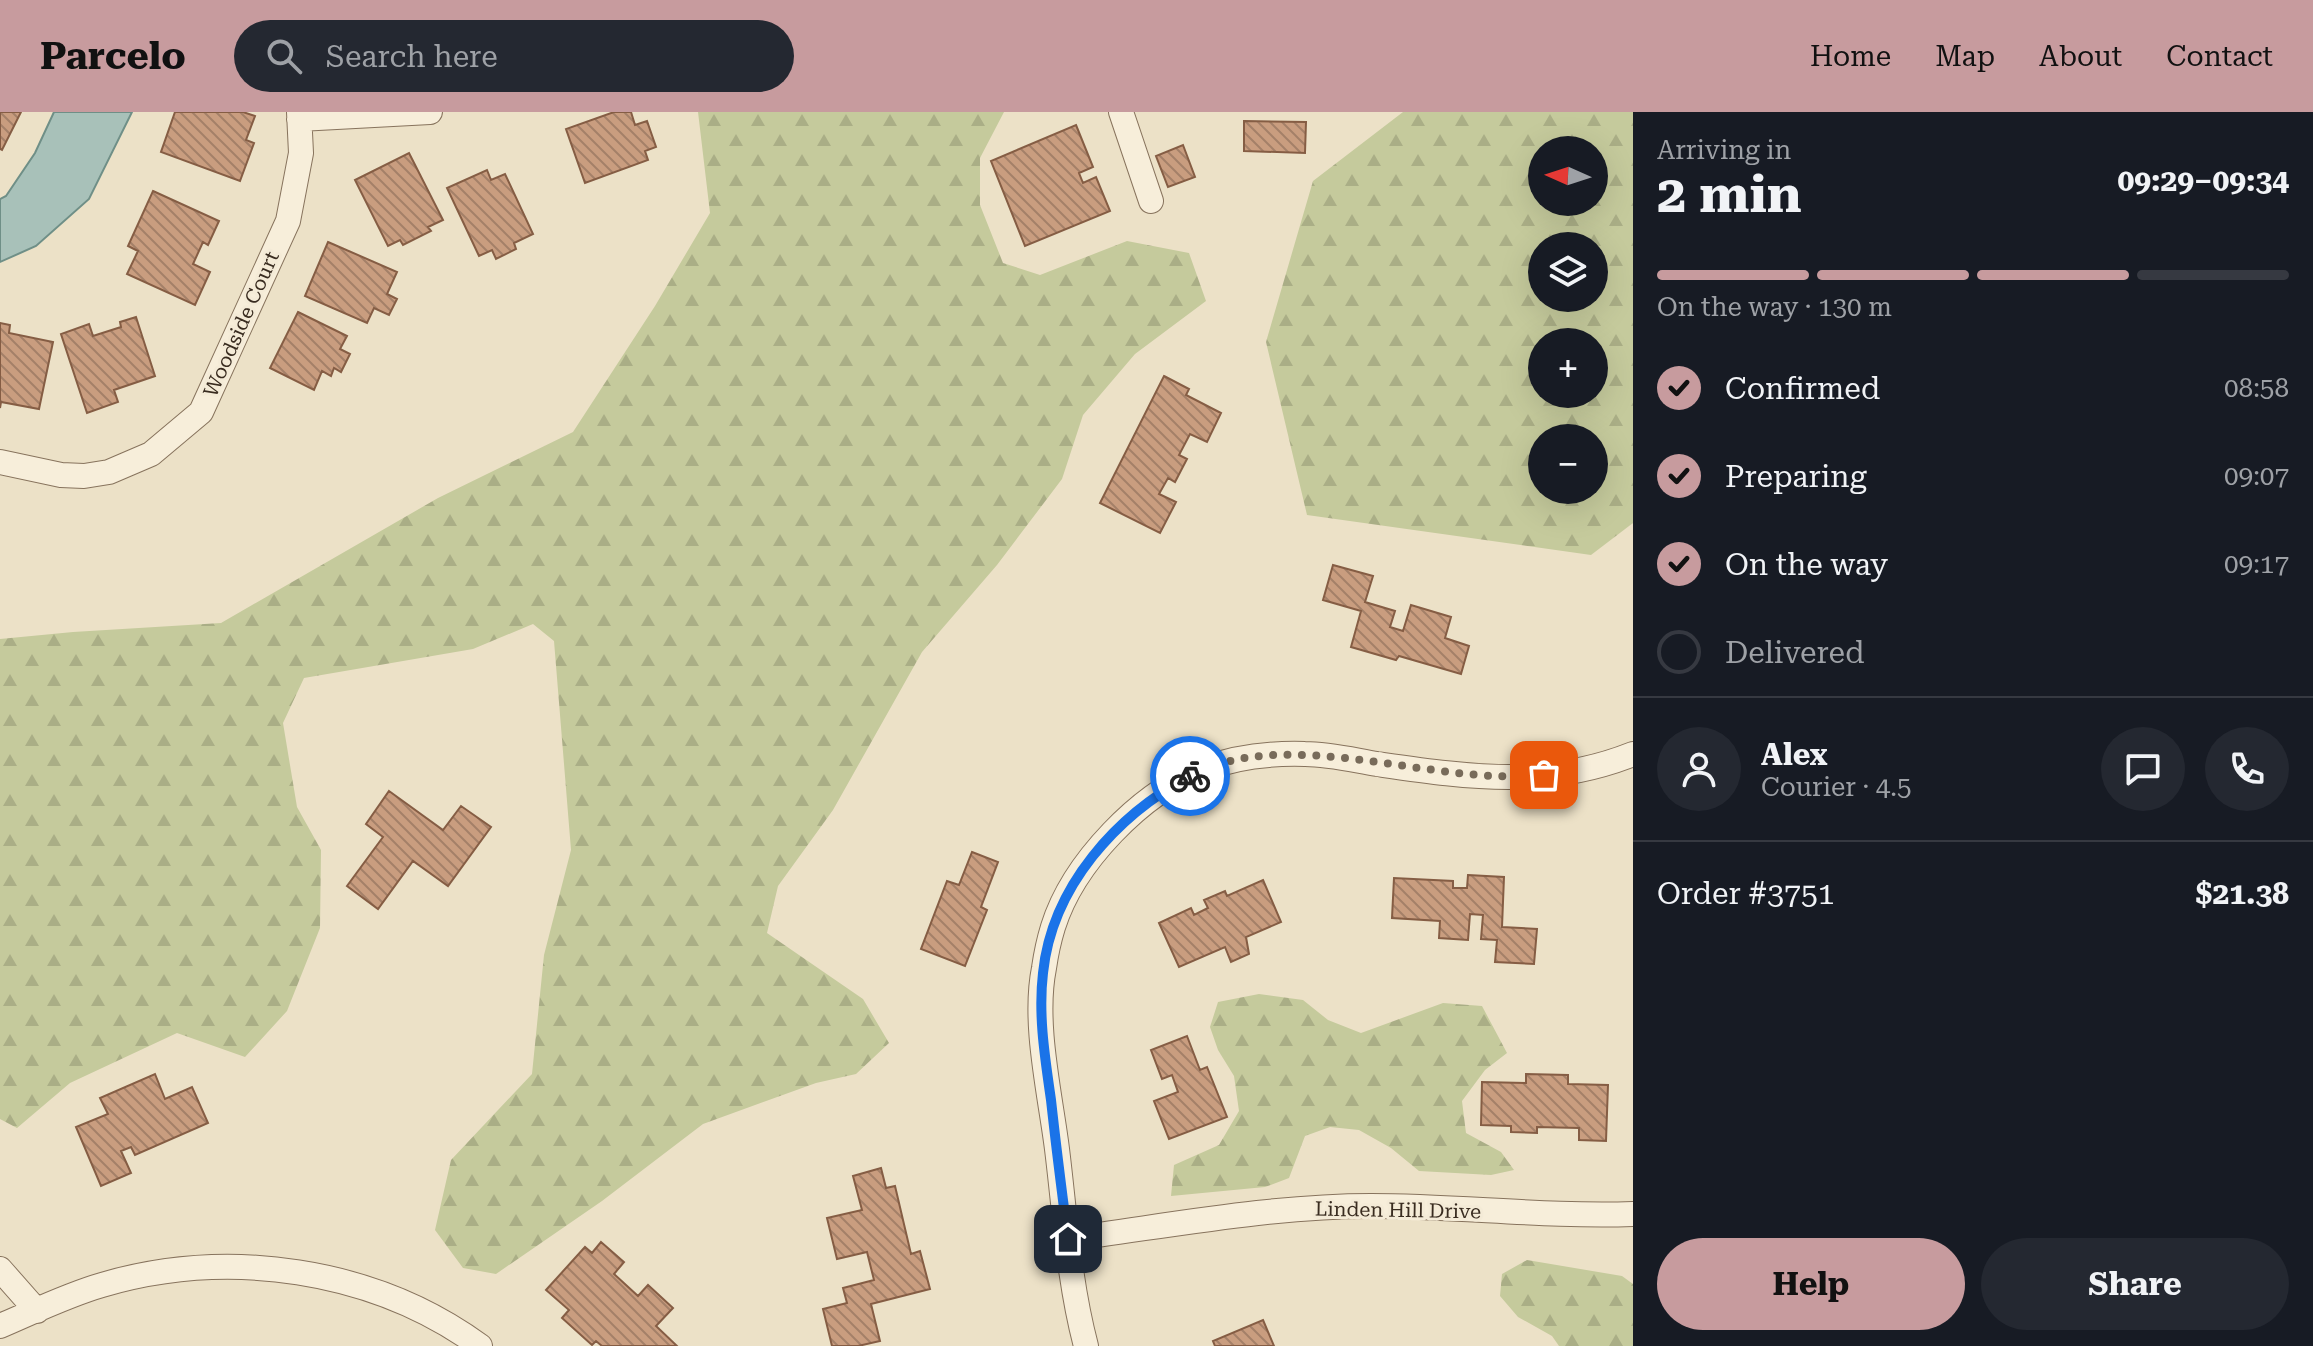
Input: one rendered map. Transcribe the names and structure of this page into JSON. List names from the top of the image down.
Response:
{
  "streets": {
    "street": ["Woodside Court", "Linden Hill Drive"]
  },
  "north": "left",
  "page": {
    "header": "Parcelo",
    "search": "Search here",
    "nav": [
      "Home",
      "Map",
      "About",
      "Contact"
    ],
    "heading": ["2 min", "Arriving in", "09:29–09:34"],
    "panel": [
      "Alex",
      "Courier · 4.5",
      "Order #3751",
      "$21.38"
    ],
    "map_buttons": ["+", "−"],
    "bar": "On the way · 130 m",
    "list": [
      ["Confirmed", "08:58"],
      ["Preparing", "09:07"],
      ["On the way", "09:17"],
      "Delivered"
    ],
    "buttons": ["Help", "Share"]
  }
}
